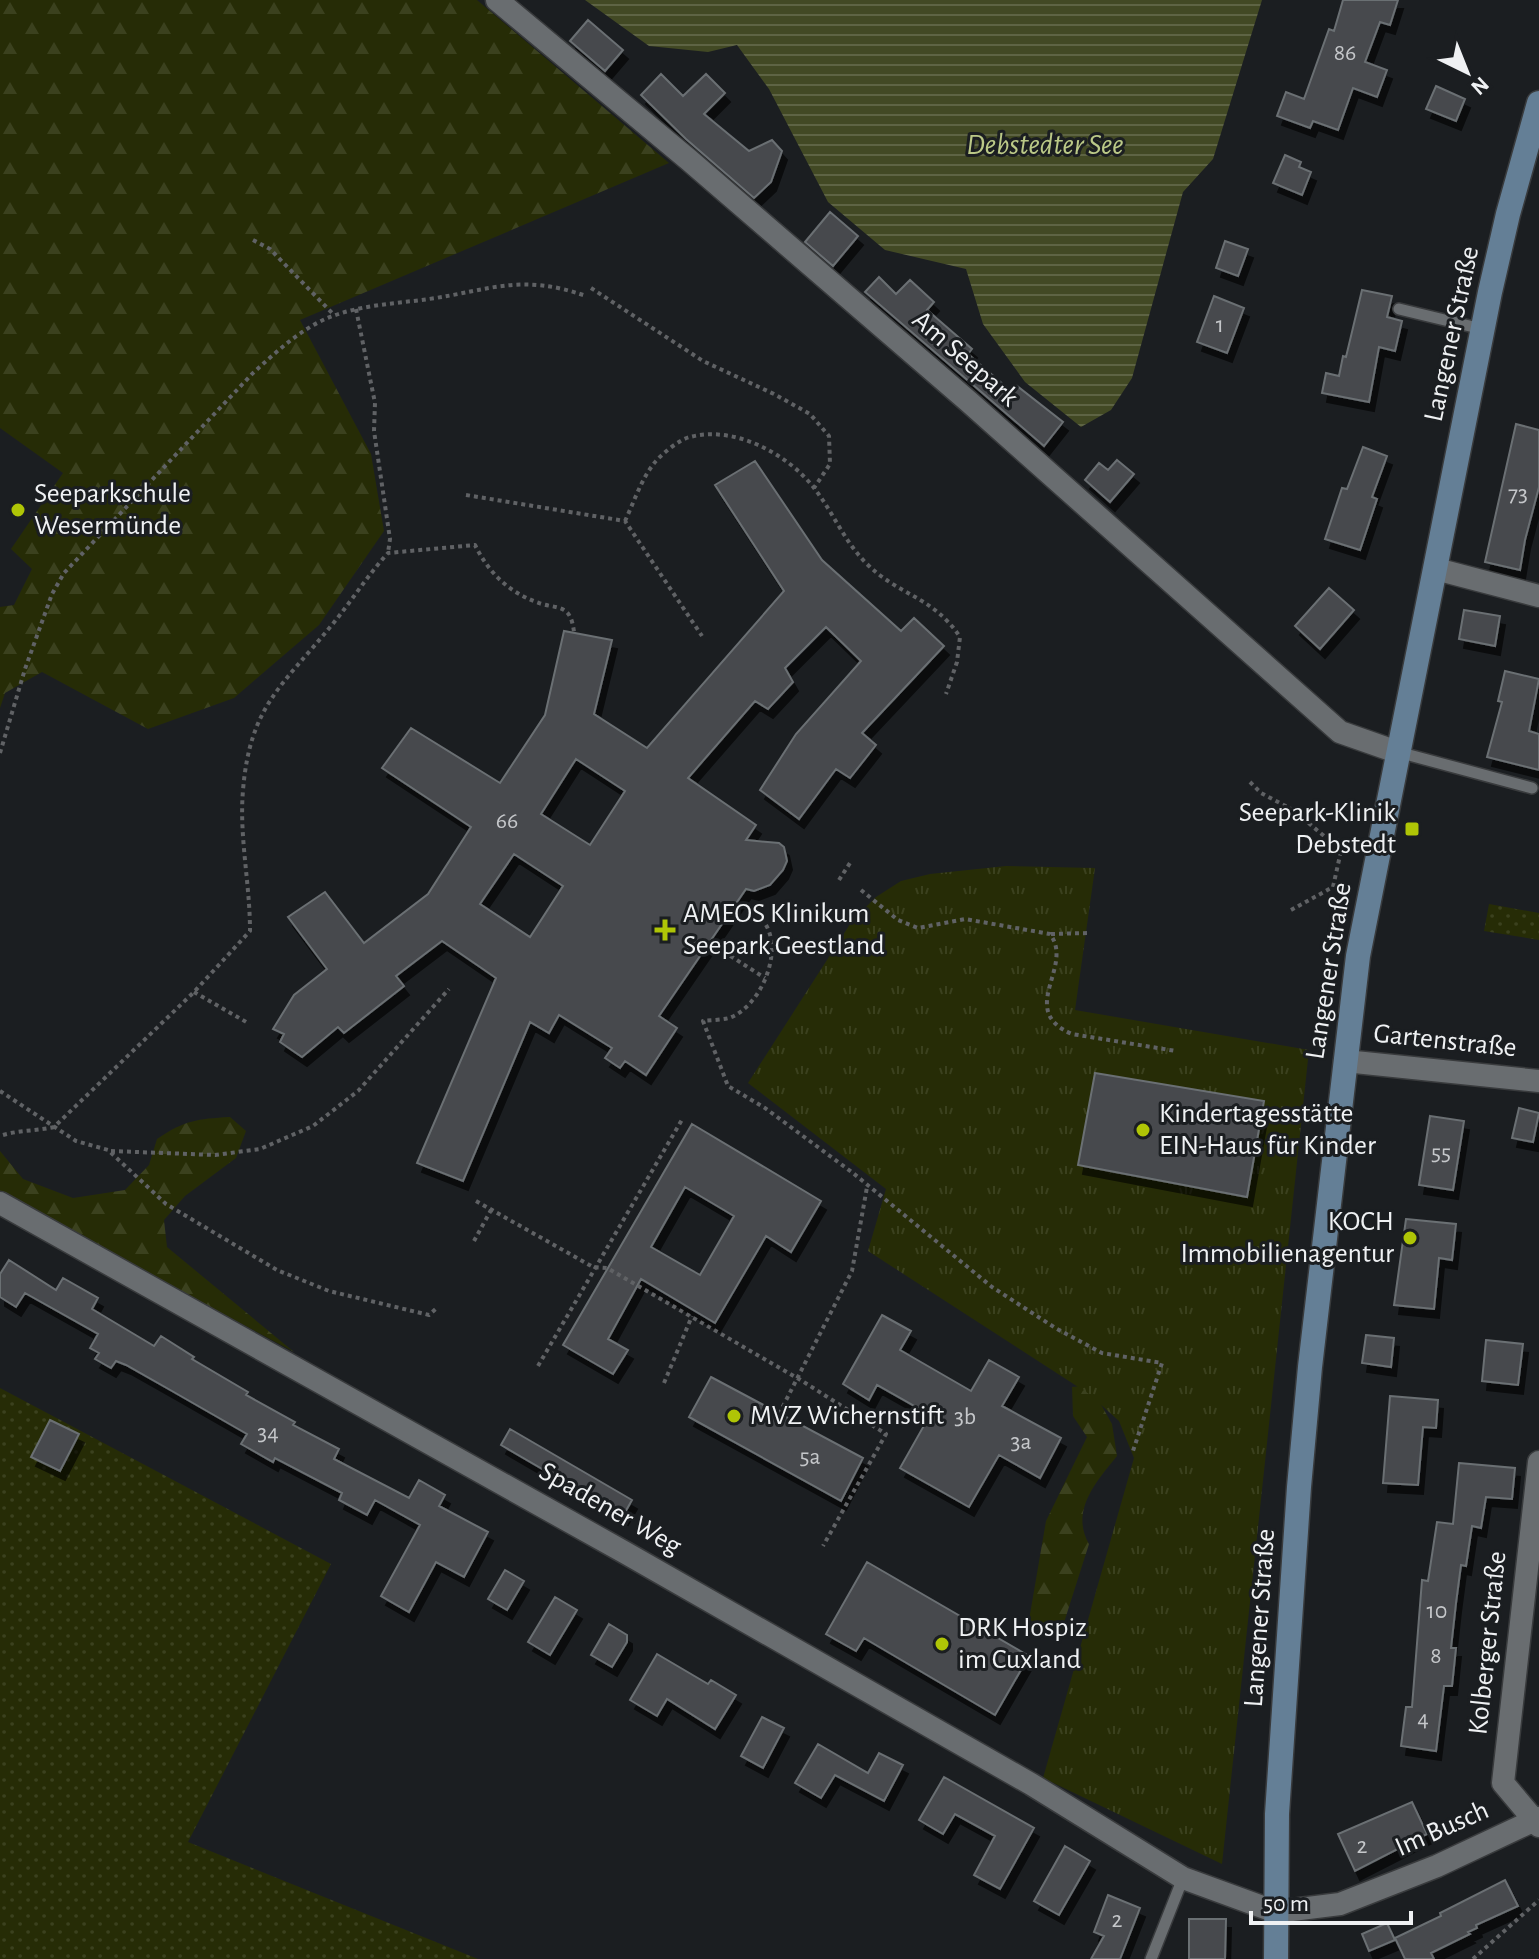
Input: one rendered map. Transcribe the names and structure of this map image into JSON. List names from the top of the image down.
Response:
{
  "streets": {
    "main road": ["Langener Straße"],
    "street": [
      "Am Seepark",
      "Gartenstraße",
      "Spadener Weg",
      "Kolberger Straße",
      "Im Busch"
    ]
  },
  "crossings": [
    ["Langener Straße", "Am Seepark"],
    ["Langener Straße", "Gartenstraße"],
    ["Langener Straße", "Spadener Weg"],
    ["Langener Straße", "Im Busch"],
    ["Spadener Weg", "Im Busch"],
    ["Kolberger Straße", "Im Busch"]
  ],
  "water": ["Debstedter See"],
  "places": {
    "other": [
      "Seeparkschule Wesermünde",
      "Kindertagesstätte EIN-Haus für Kinder",
      "KOCH Immobilienagentur",
      "MVZ Wichernstift",
      "DRK Hospiz im Cuxland"
    ],
    "transit": ["Seepark-Klinik Debstedt"],
    "health": ["AMEOS Klinikum Seepark Geestland"]
  },
  "house_numbers": [
    "86",
    "1",
    "73",
    "66",
    "55",
    "3b",
    "34",
    "3a",
    "5a",
    "10",
    "8",
    "4",
    "2",
    "2"
  ],
  "scale_bar": "50 m",
  "north": "bottom right"
}
